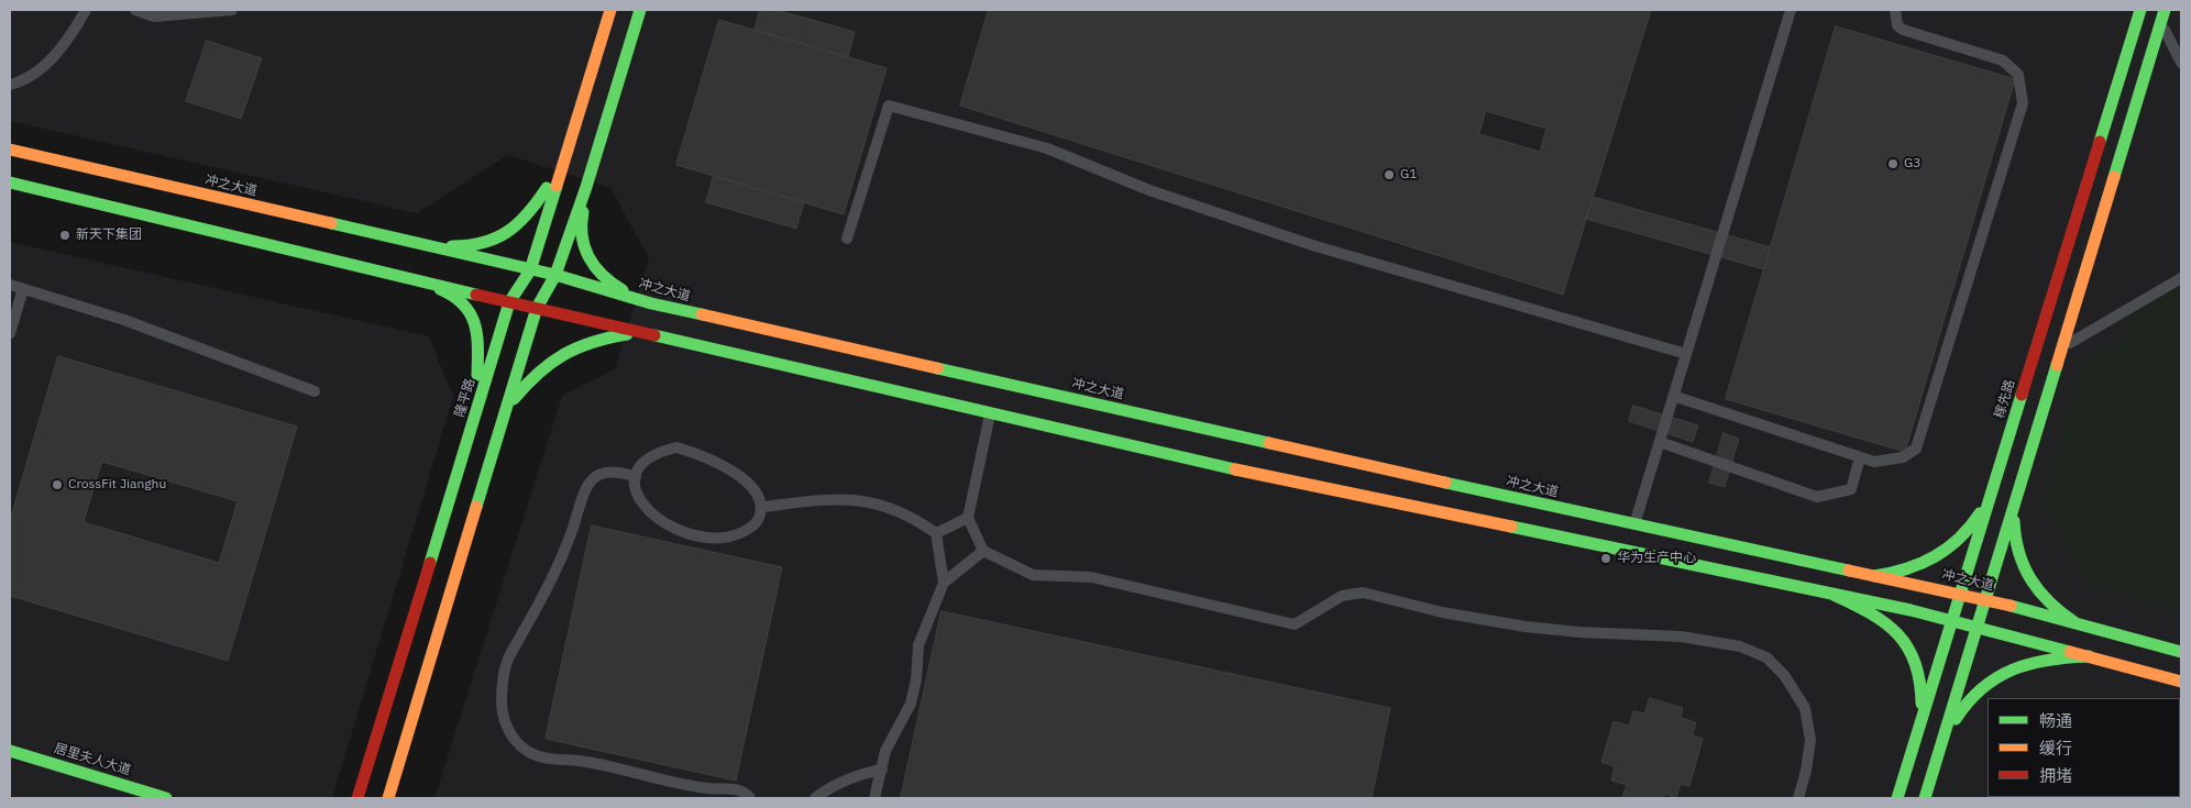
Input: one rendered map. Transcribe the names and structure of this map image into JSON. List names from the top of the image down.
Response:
{
  "streets": {
    "main road": [
      "冲之大道",
      "隆平路",
      "稼先路",
      "居里夫人大道"
    ]
  },
  "crossings": [
    ["冲之大道", "隆平路"],
    ["冲之大道", "稼先路"]
  ],
  "places": [
    "G3",
    "G1",
    "新天下集团",
    "CrossFit Jianghu",
    "华为生产中心"
  ],
  "legend": ["畅通", "缓行", "拥堵"]
}
